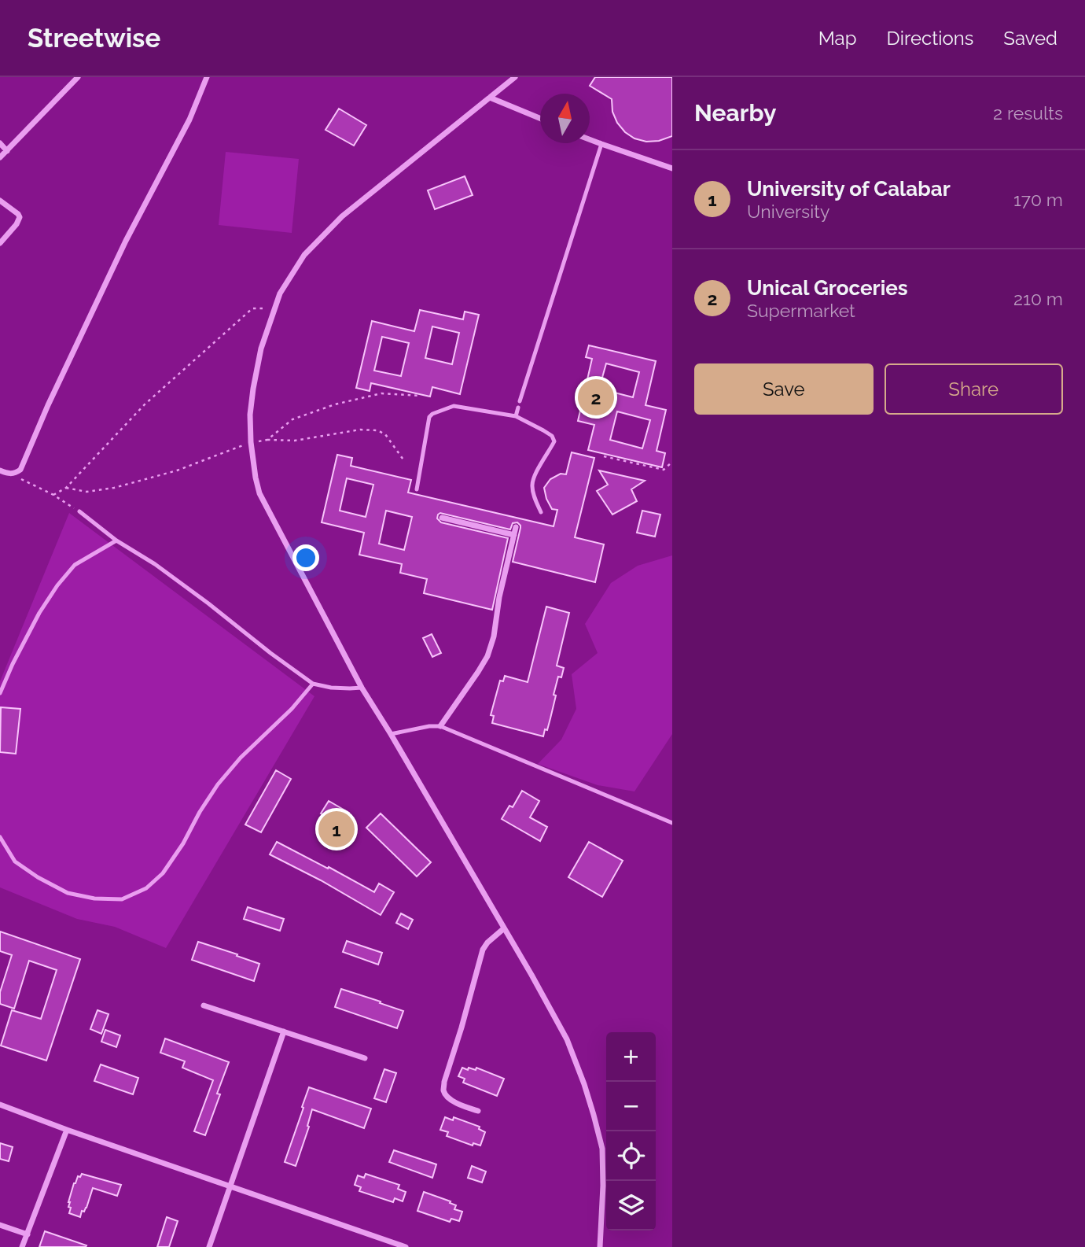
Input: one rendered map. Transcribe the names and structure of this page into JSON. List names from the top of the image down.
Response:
{
  "north": "top",
  "page": {
    "header": "Streetwise",
    "nav": ["Map", "Directions", "Saved"],
    "heading": ["Nearby", "2 results"],
    "list": [
      {
        "mark": "1",
        "name": "University of Calabar",
        "note": "University",
        "value": "170 m"
      },
      {
        "mark": "2",
        "name": "Unical Groceries",
        "note": "Supermarket",
        "value": "210 m"
      }
    ],
    "buttons": ["Save", "Share"],
    "pins": ["2", "1"],
    "map_buttons": ["+", "−"]
  }
}
